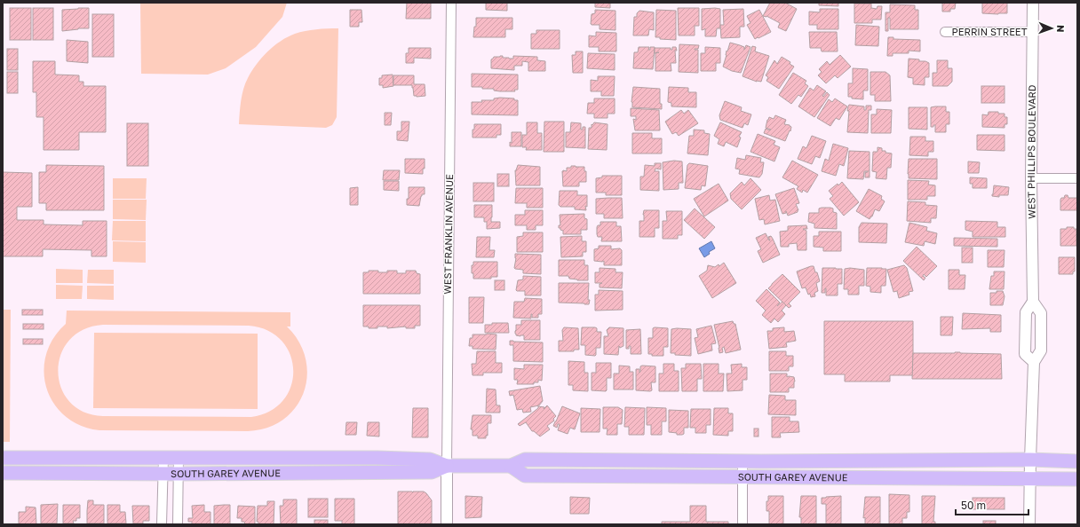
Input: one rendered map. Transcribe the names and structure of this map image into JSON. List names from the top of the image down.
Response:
{
  "streets": {
    "main road": ["SOUTH GAREY AVENUE"],
    "street": ["PERRIN STREET", "WEST PHILLIPS BOULEVARD", "WEST FRANKLIN AVENUE"]
  },
  "crossings": [
    ["PERRIN STREET", "WEST PHILLIPS BOULEVARD"],
    ["WEST PHILLIPS BOULEVARD", "SOUTH GAREY AVENUE"],
    ["WEST FRANKLIN AVENUE", "SOUTH GAREY AVENUE"]
  ],
  "scale_bar": "50 m",
  "north": "right"
}
